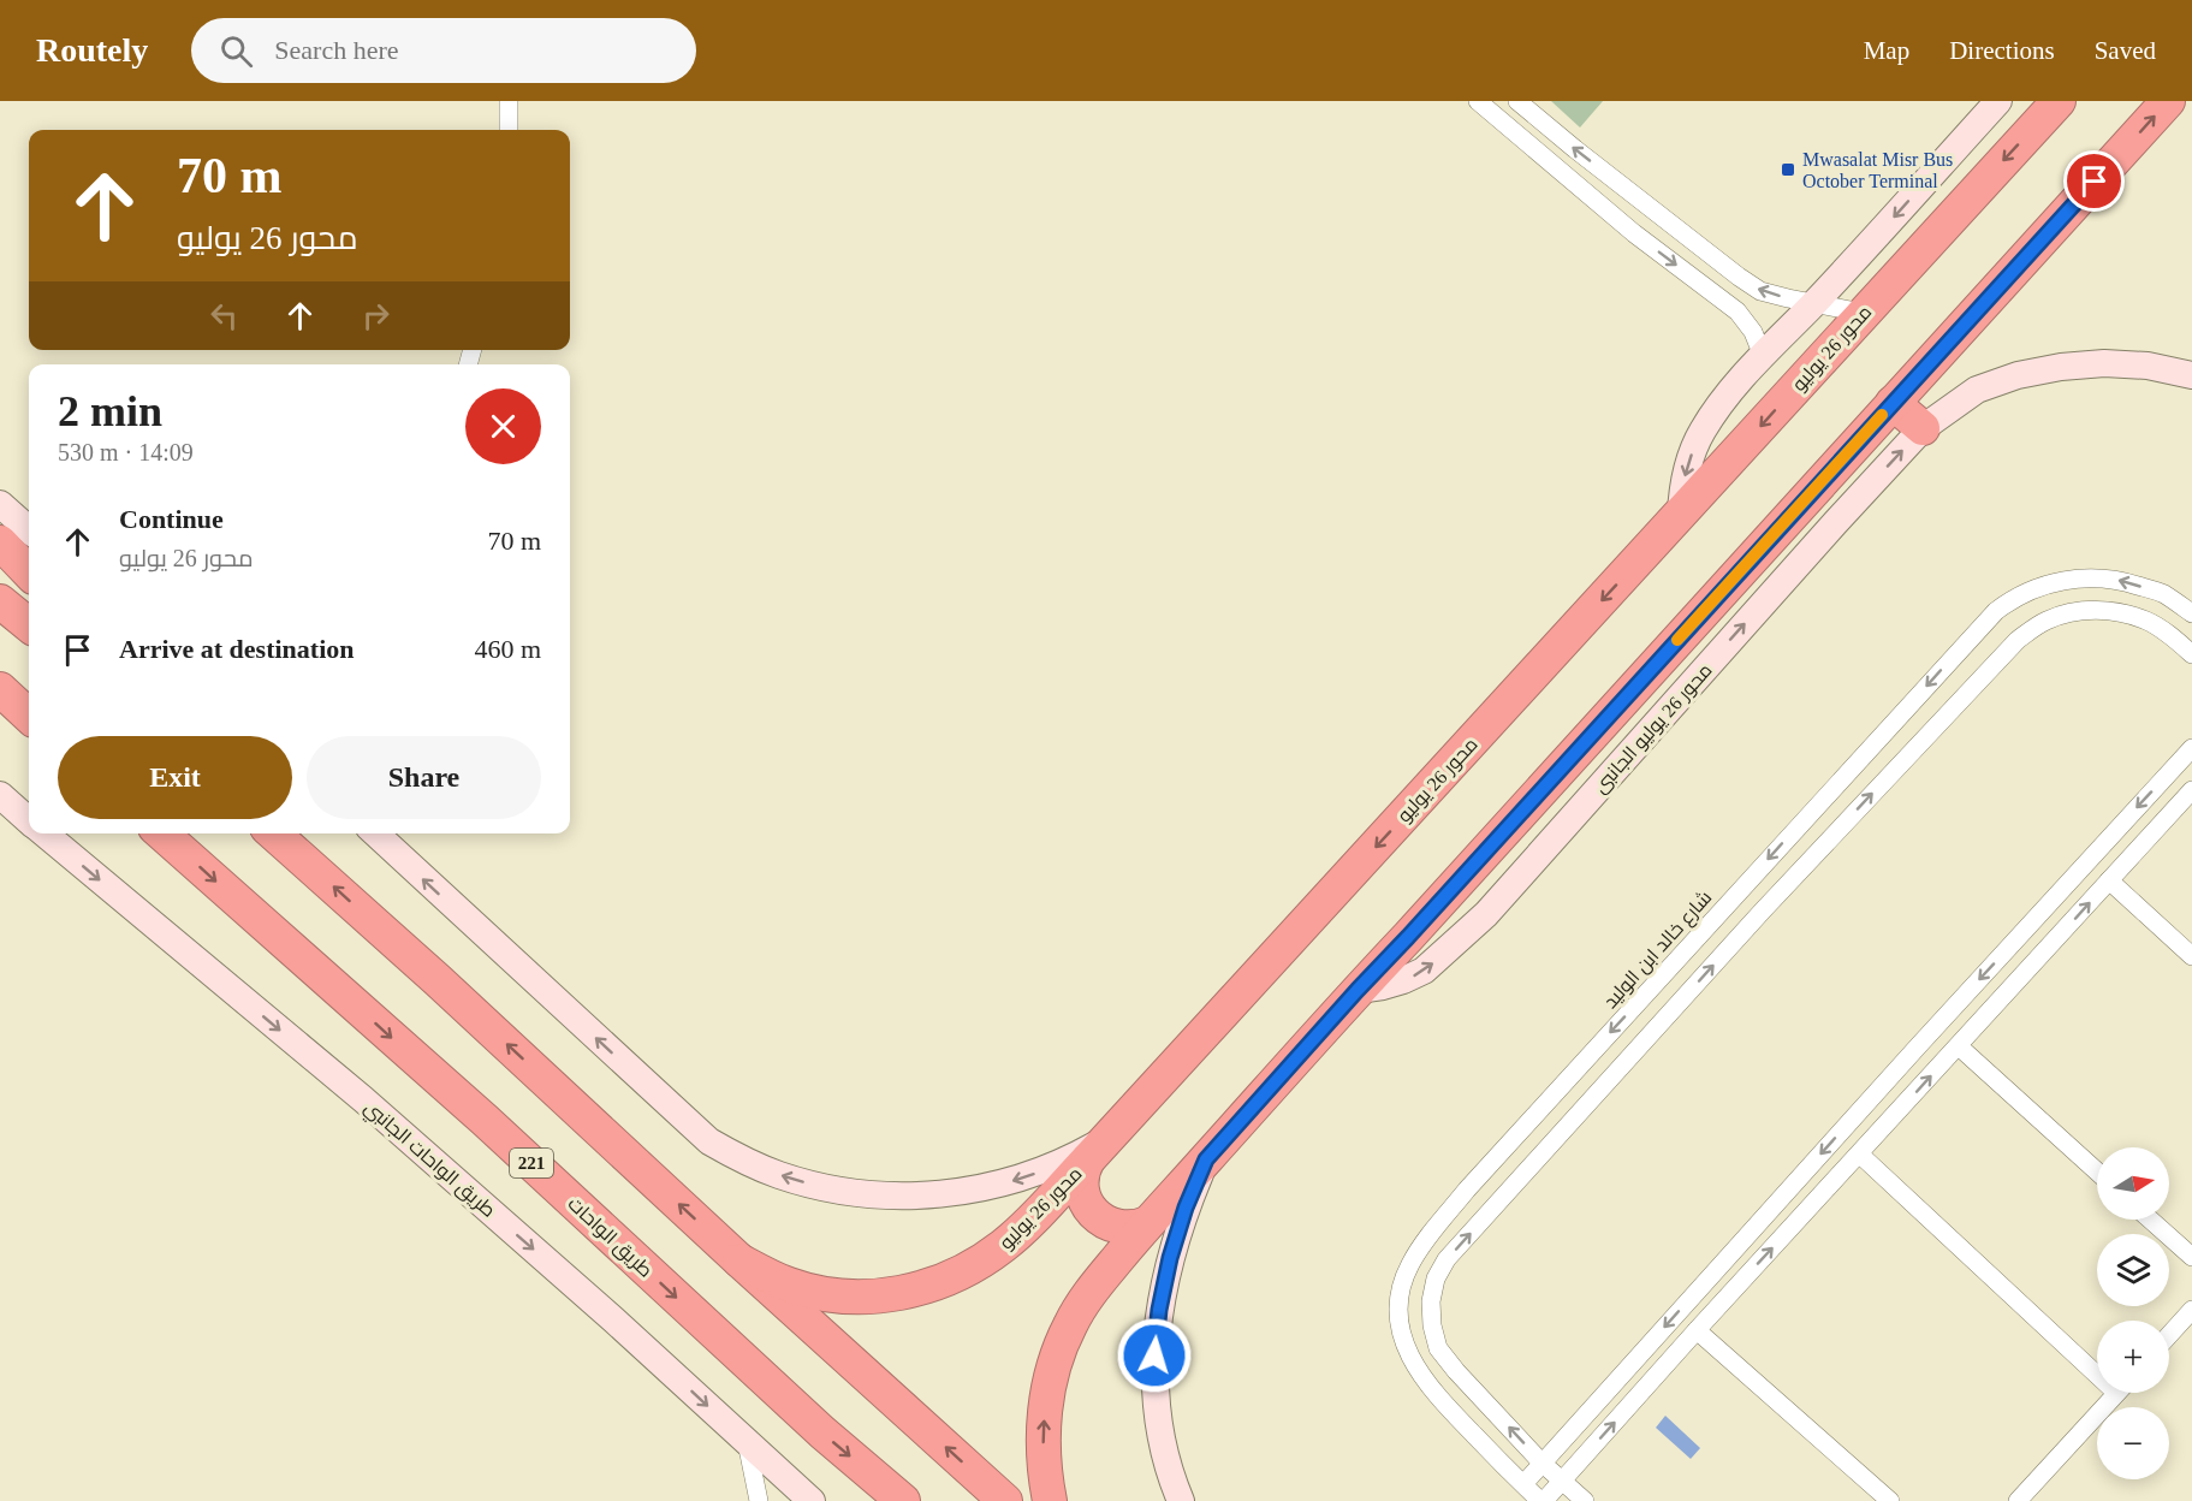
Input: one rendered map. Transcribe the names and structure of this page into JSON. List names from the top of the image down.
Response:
{
  "streets": {
    "highway": ["محور 26 يوليو", "221", "طريق الواحات"],
    "street": ["محور 26 يوليو الجانبى", "شارع خالد ابن الوليد", "طريق الواحات الجانبي"]
  },
  "one_way": ["طريق الواحات الجانبي"],
  "places": {
    "transit": ["Mwasalat Misr Bus October Terminal"]
  },
  "north": "right",
  "page": {
    "header": "Routely",
    "search": "Search here",
    "nav": ["Map", "Directions", "Saved"],
    "turn": ["70 m", "محور 26 يوليو"],
    "heading": ["2 min", "530 m · 14:09"],
    "list": [
      {
        "name": "Continue",
        "note": "محور 26 يوليو",
        "value": "70 m"
      },
      {
        "name": "Arrive at destination",
        "value": "460 m"
      }
    ],
    "buttons": ["Exit", "Share"],
    "map_buttons": ["+", "−"]
  }
}
